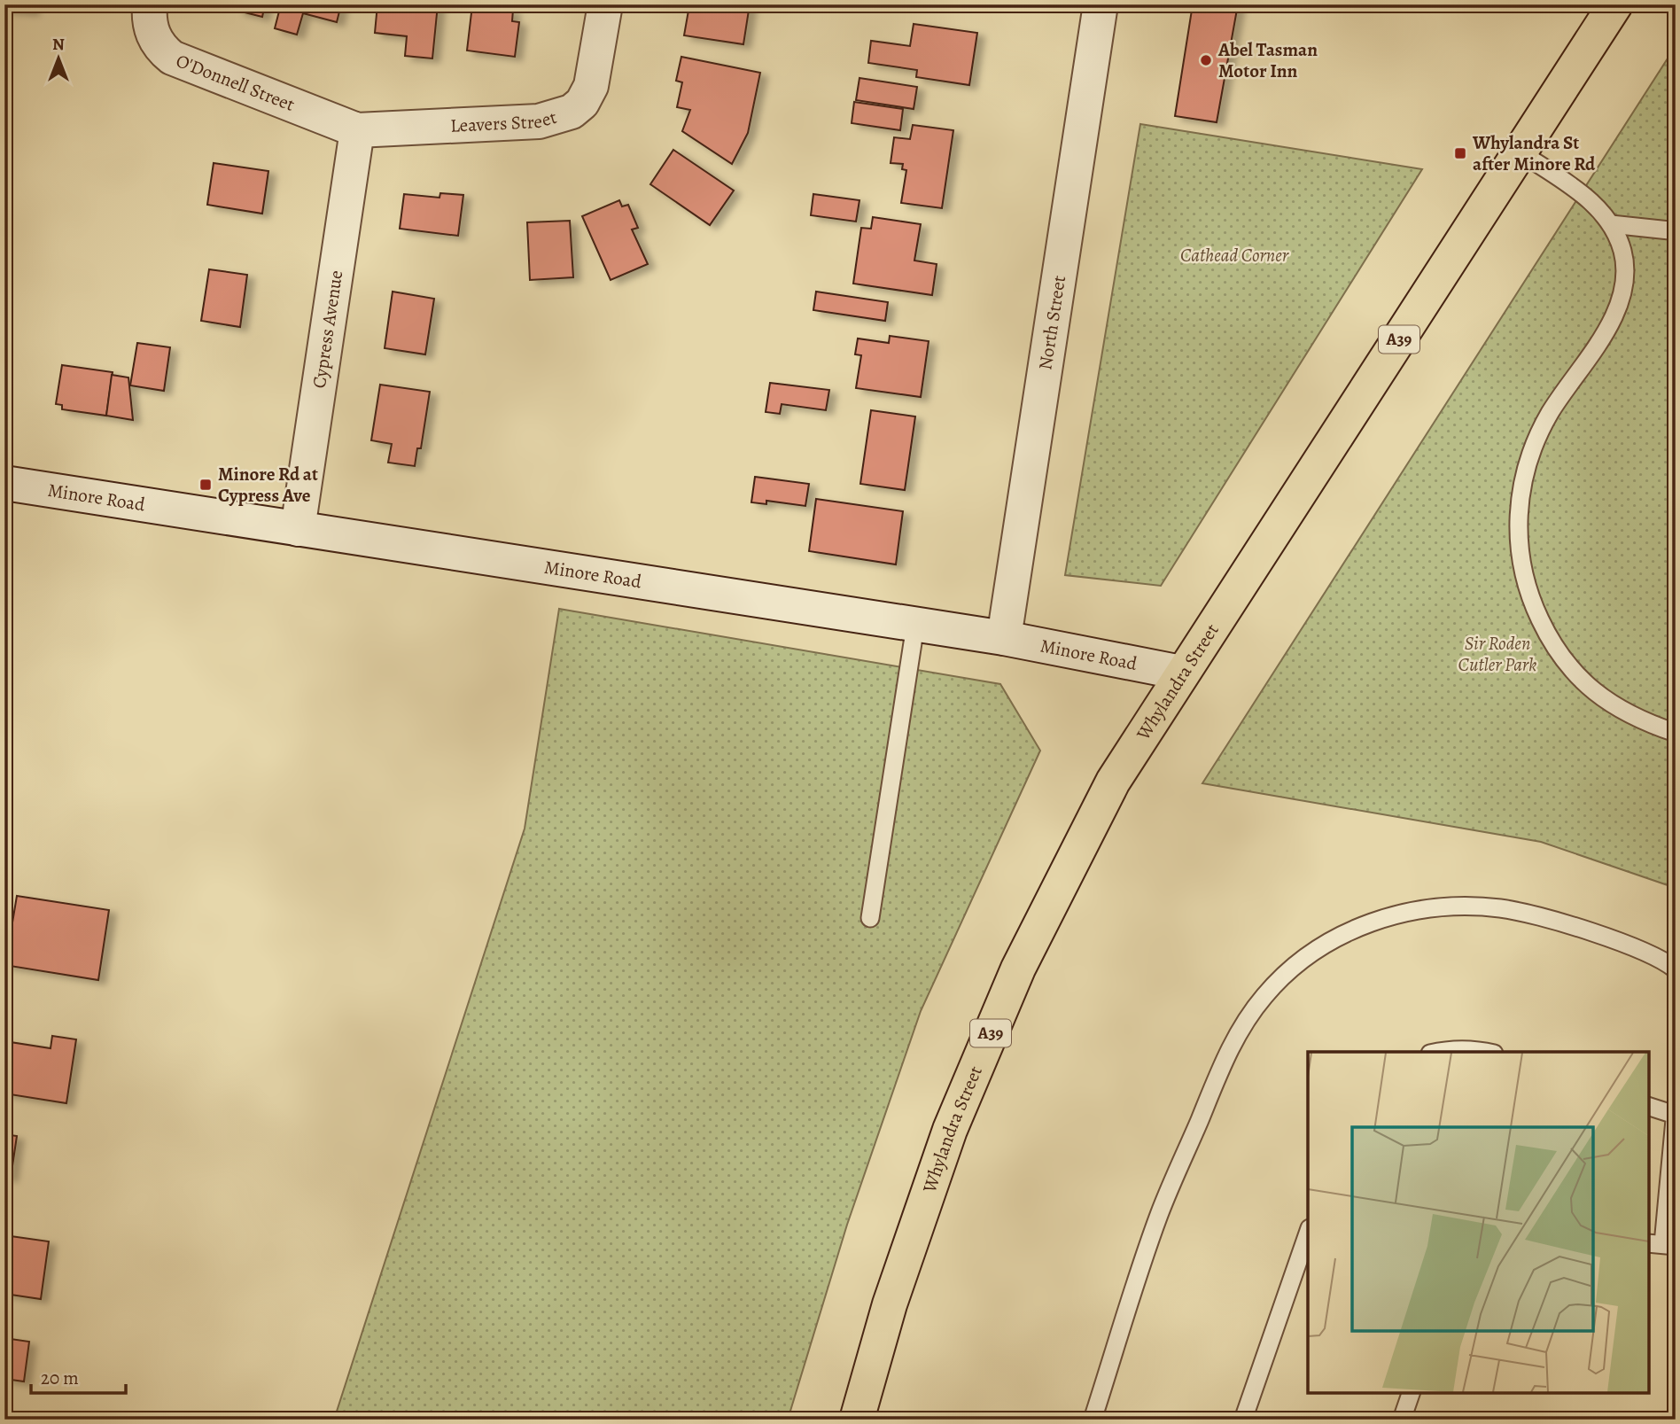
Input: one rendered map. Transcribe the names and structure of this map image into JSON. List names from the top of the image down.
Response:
{
  "streets": {
    "highway": ["A39", "Whylandra Street"],
    "street": [
      "O'Donnell Street",
      "Leavers Street",
      "North Street",
      "Cypress Avenue",
      "Minore Road"
    ]
  },
  "crossings": [
    ["O'Donnell Street", "Leavers Street"],
    ["O'Donnell Street", "Cypress Avenue"],
    ["Leavers Street", "Cypress Avenue"],
    ["North Street", "Minore Road"],
    ["Cypress Avenue", "Minore Road"],
    ["Minore Road", "Whylandra Street"]
  ],
  "parks": ["Cathead Corner", "Sir Roden Cutler Park"],
  "places": {
    "other": ["Abel Tasman Motor Inn"],
    "transit": ["Whylandra St after Minore Rd", "Minore Rd at Cypress Ave"]
  },
  "scale_bar": "20 m",
  "north": "top"
}
